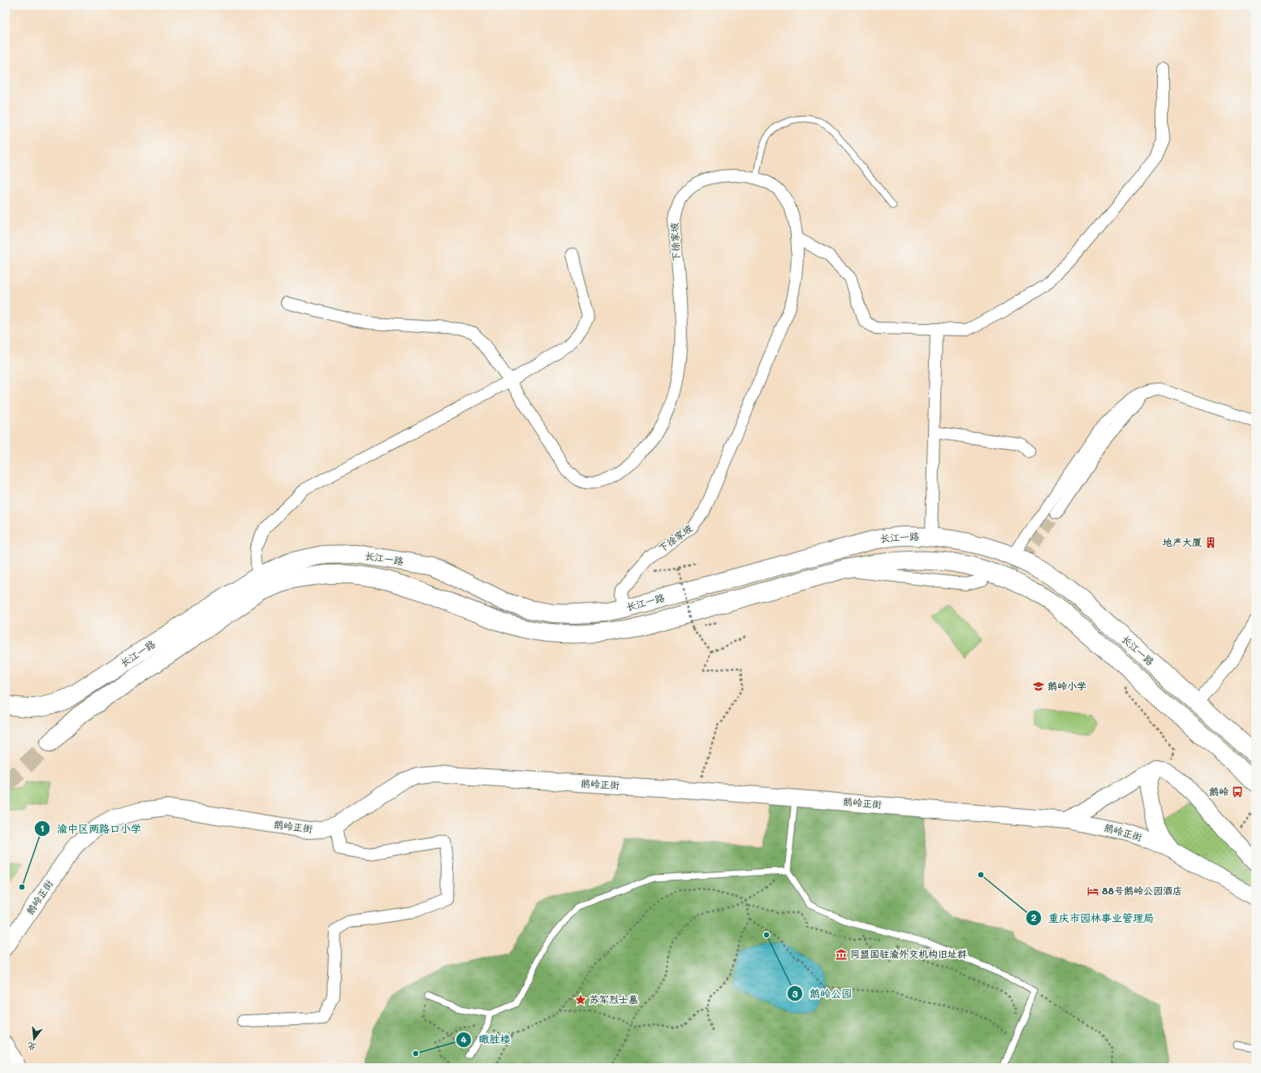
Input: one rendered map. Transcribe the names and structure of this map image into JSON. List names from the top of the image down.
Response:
{
  "streets": {
    "main road": ["长江一路"],
    "street": ["下徐家坡", "鹅岭正街"]
  },
  "crossings": [
    ["下徐家坡", "长江一路"]
  ],
  "places": {
    "building": ["地产大厦"],
    "school or university": ["鹅岭小学"],
    "bus stop": ["鹅岭"],
    "other": [
      "重庆市园林事业管理局",
      "渝中区两路口小学",
      "鹅岭公园",
      "瞰胜楼"
    ],
    "hotel": ["88号鹅岭公园酒店"],
    "museum": ["同盟国驻渝外交机构旧址群"],
    "place": ["苏军烈士墓"]
  },
  "north": "bottom"
}
